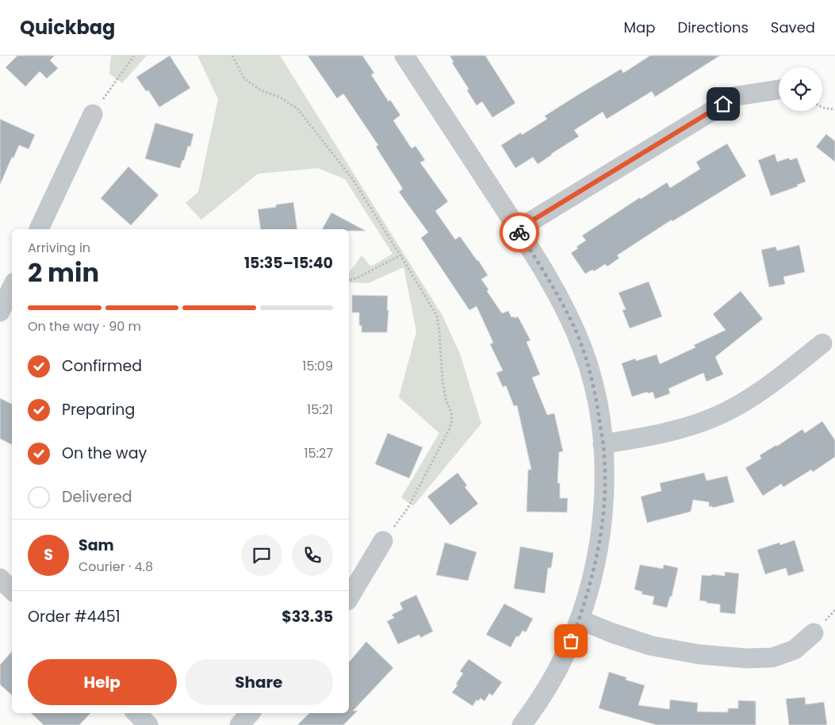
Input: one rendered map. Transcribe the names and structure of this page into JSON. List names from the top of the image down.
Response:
{
  "page": {
    "header": "Quickbag",
    "nav": ["Map", "Directions", "Saved"],
    "heading": ["2 min", "Arriving in", "15:35–15:40"],
    "panel": [
      "Sam",
      "Courier · 4.8",
      "Order #4451",
      "$33.35"
    ],
    "bar": "On the way · 90 m",
    "list": [
      ["Confirmed", "15:09"],
      ["Preparing", "15:21"],
      ["On the way", "15:27"],
      "Delivered"
    ],
    "round": "S",
    "buttons": ["Help", "Share"]
  }
}
